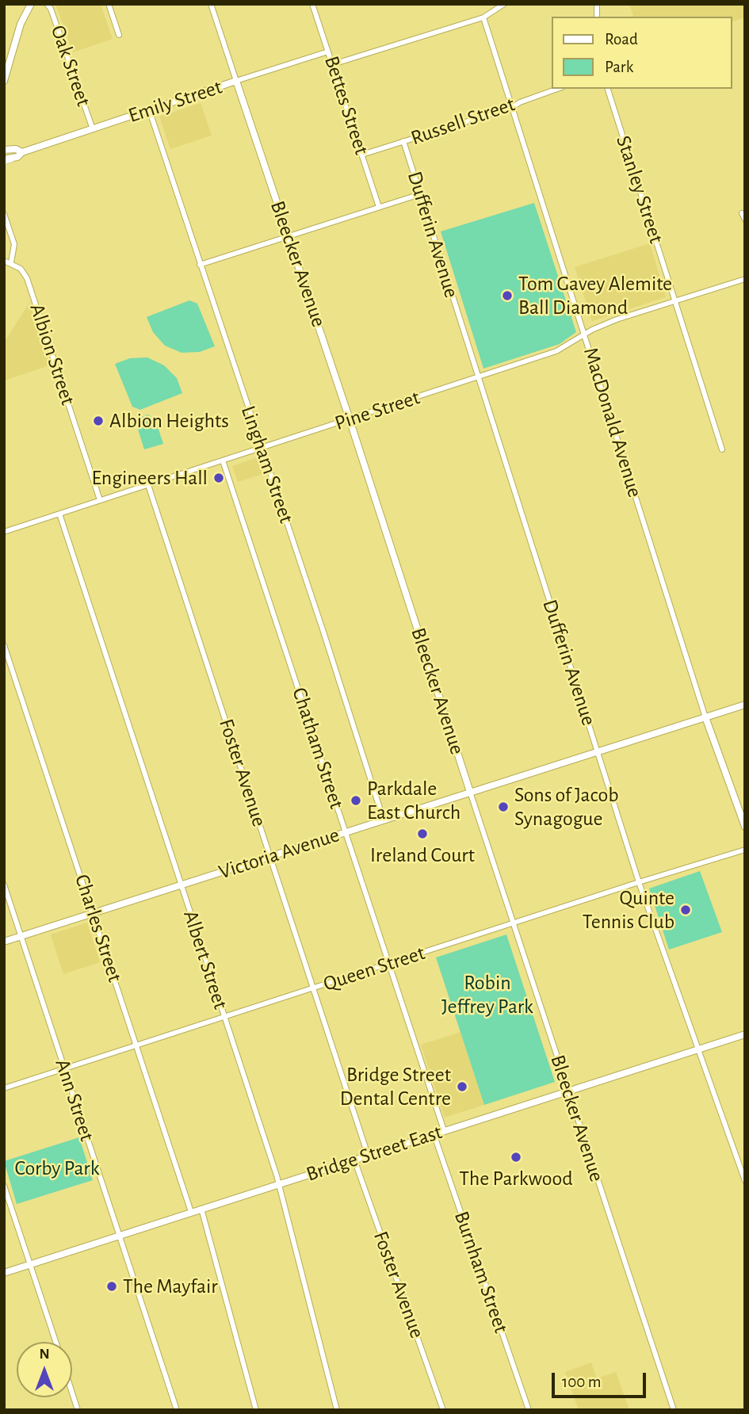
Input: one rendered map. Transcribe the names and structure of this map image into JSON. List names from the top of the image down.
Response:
{
  "streets": {
    "street": [
      "Oak Street",
      "Emily Street",
      "Bettes Street",
      "Russell Street",
      "Stanley Street",
      "Dufferin Avenue",
      "Bleecker Avenue",
      "Albion Street",
      "Pine Street",
      "MacDonald Avenue",
      "Lingham Street",
      "Chatham Street",
      "Foster Avenue",
      "Victoria Avenue",
      "Charles Street",
      "Albert Street",
      "Queen Street",
      "Ann Street",
      "Bridge Street East",
      "Burnham Street"
    ]
  },
  "crossings": [
    ["Oak Street", "Emily Street"],
    ["Emily Street", "Bettes Street"],
    ["Emily Street", "Bleecker Avenue"],
    ["Emily Street", "Lingham Street"],
    ["Bettes Street", "Russell Street"],
    ["Russell Street", "Dufferin Avenue"],
    ["Russell Street", "MacDonald Avenue"],
    ["Stanley Street", "Pine Street"],
    ["Dufferin Avenue", "Pine Street"],
    ["Dufferin Avenue", "Victoria Avenue"],
    ["Dufferin Avenue", "Queen Street"],
    ["Dufferin Avenue", "Bridge Street East"],
    ["Bleecker Avenue", "Pine Street"],
    ["Bleecker Avenue", "Victoria Avenue"],
    ["Bleecker Avenue", "Queen Street"],
    ["Bleecker Avenue", "Bridge Street East"],
    ["Albion Street", "Pine Street"],
    ["Pine Street", "MacDonald Avenue"],
    ["Pine Street", "Lingham Street"],
    ["Pine Street", "Chatham Street"],
    ["Pine Street", "Foster Avenue"],
    ["Pine Street", "Albert Street"],
    ["MacDonald Avenue", "Victoria Avenue"],
    ["Lingham Street", "Victoria Avenue"],
    ["Chatham Street", "Victoria Avenue"],
    ["Chatham Street", "Queen Street"],
    ["Chatham Street", "Bridge Street East"],
    ["Foster Avenue", "Victoria Avenue"],
    ["Foster Avenue", "Queen Street"],
    ["Foster Avenue", "Bridge Street East"],
    ["Victoria Avenue", "Charles Street"],
    ["Victoria Avenue", "Albert Street"],
    ["Victoria Avenue", "Ann Street"],
    ["Charles Street", "Queen Street"],
    ["Charles Street", "Bridge Street East"],
    ["Albert Street", "Queen Street"],
    ["Albert Street", "Bridge Street East"],
    ["Queen Street", "Ann Street"],
    ["Ann Street", "Bridge Street East"],
    ["Bridge Street East", "Burnham Street"]
  ],
  "parks": ["Robin Jeffrey Park", "Corby Park"],
  "places": [
    "Tom Gavey Alemite Ball Diamond",
    "Albion Heights",
    "Engineers Hall",
    "Parkdale East Church",
    "Sons of Jacob Synagogue",
    "Ireland Court",
    "Quinte Tennis Club",
    "Bridge Street Dental Centre",
    "The Parkwood",
    "The Mayfair"
  ],
  "legend": ["Road", "Park"],
  "scale_bar": "100 m",
  "north": "top"
}
